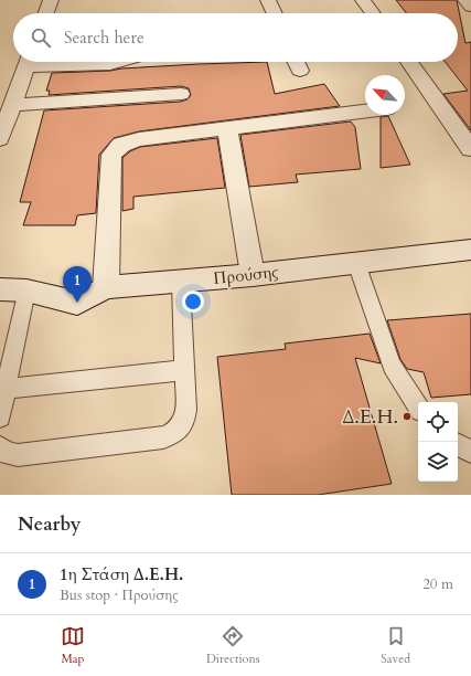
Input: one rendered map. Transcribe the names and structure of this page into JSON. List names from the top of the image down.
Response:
{
  "streets": {
    "street": ["Προύσης"]
  },
  "places": ["Δ.Ε.Η."],
  "north": "top left",
  "page": {
    "search": "Search here",
    "pins": "1",
    "heading": "Nearby",
    "list": [
      {
        "mark": "1",
        "name": "1η Στάση Δ.Ε.Η.",
        "note": "Bus stop · Προύσης",
        "value": "20 m"
      }
    ],
    "nav": ["Map", "Directions", "Saved"]
  }
}
